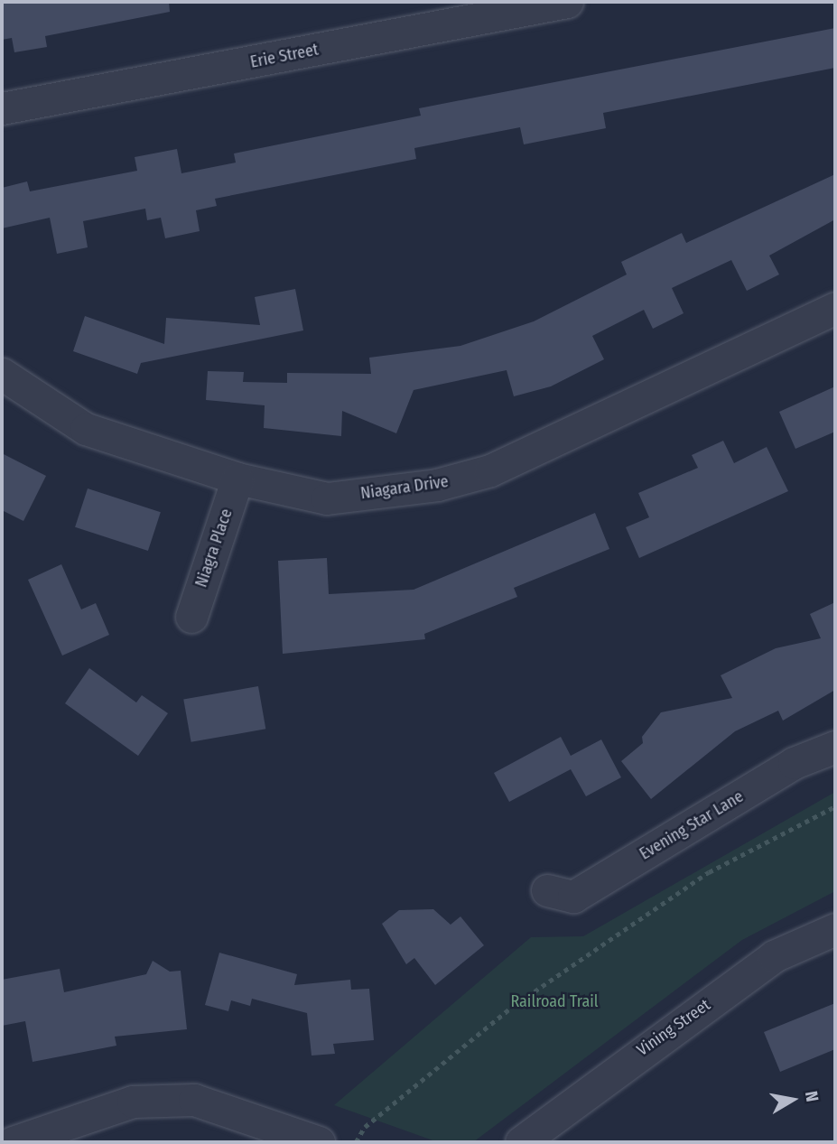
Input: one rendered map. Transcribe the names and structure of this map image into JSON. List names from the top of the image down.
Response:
{
  "streets": {
    "street": [
      "Erie Street",
      "Niagara Drive",
      "Niagra Place",
      "Evening Star Lane",
      "Vining Street"
    ]
  },
  "crossings": [
    ["Niagara Drive", "Niagra Place"]
  ],
  "parks": ["Railroad Trail"],
  "north": "right"
}
